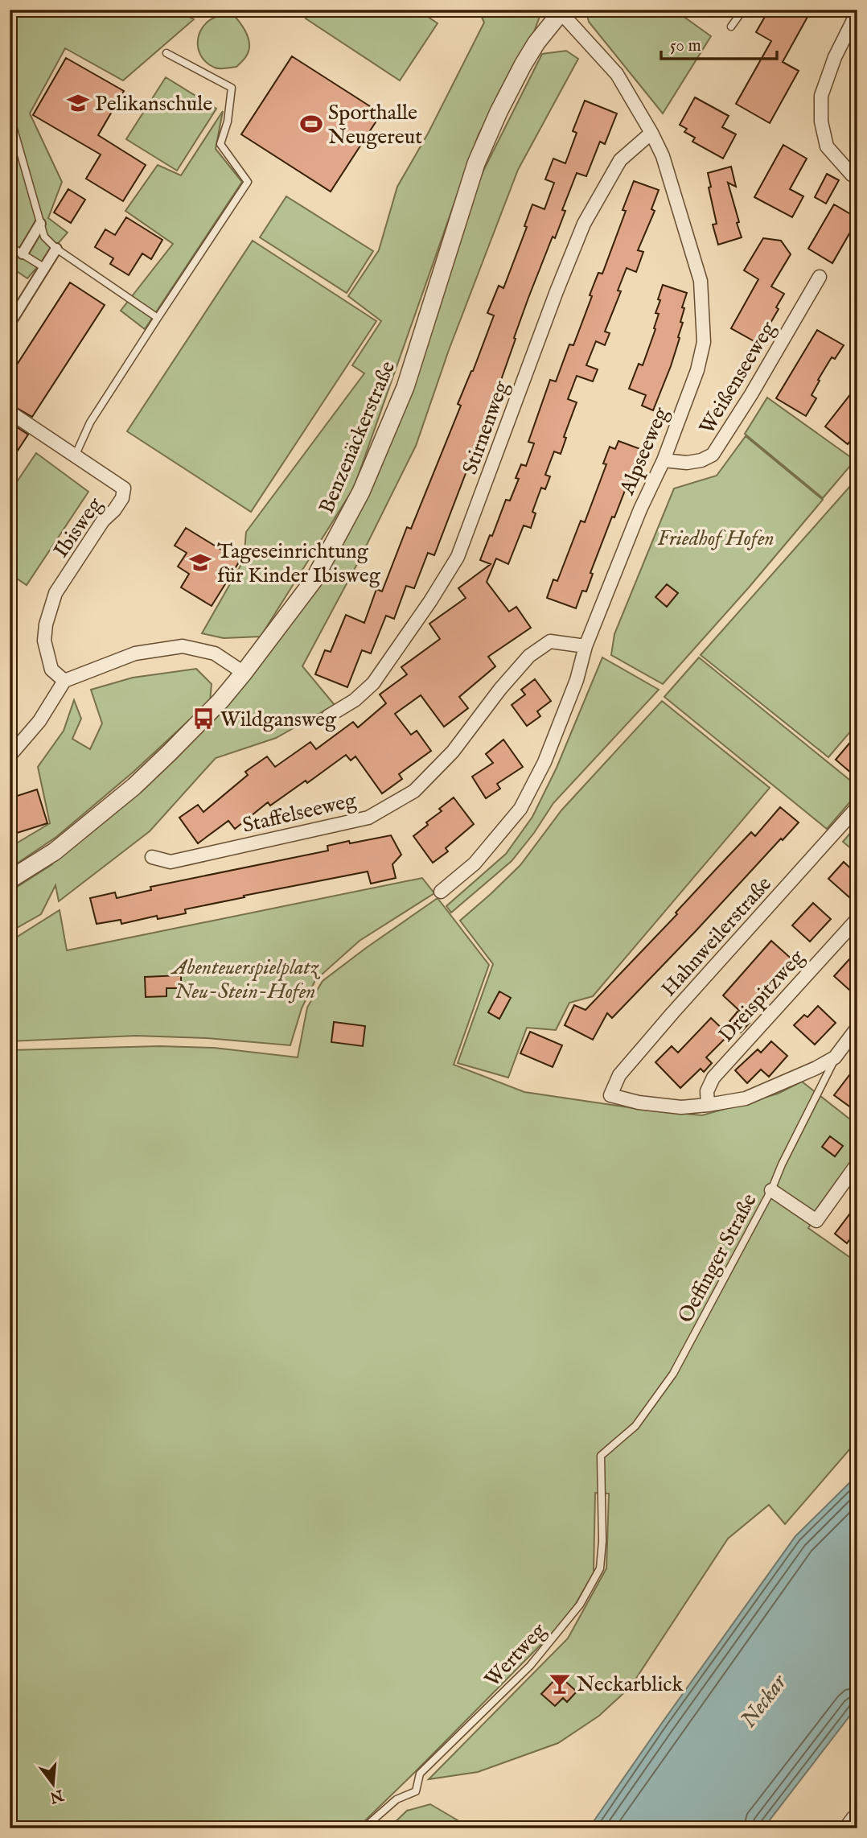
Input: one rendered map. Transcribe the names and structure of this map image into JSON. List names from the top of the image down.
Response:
{
  "streets": {
    "street": [
      "Weißenseeweg",
      "Stirnenweg",
      "Benzenäckerstraße",
      "Alpseeweg",
      "Ibisweg",
      "Staffelseeweg",
      "Hahnweilerstraße",
      "Dreispitzweg"
    ],
    "lane": ["Oeffinger Straße", "Wertweg"]
  },
  "crossings": [
    ["Weißenseeweg", "Alpseeweg"],
    ["Stirnenweg", "Alpseeweg"],
    ["Benzenäckerstraße", "Alpseeweg"],
    ["Alpseeweg", "Staffelseeweg"],
    ["Hahnweilerstraße", "Dreispitzweg"],
    ["Oeffinger Straße", "Wertweg"]
  ],
  "water": ["Neckar"],
  "parks": ["Friedhof Hofen", "Abenteuerspielplatz Neu-Stein-Hofen"],
  "places": {
    "school or university": ["Pelikanschule", "Tageseinrichtung für Kinder Ibisweg"],
    "sports": ["Sporthalle Neugereut"],
    "bus stop": ["Wildgansweg"],
    "bar": ["Neckarblick"]
  },
  "scale_bar": "50 m",
  "north": "bottom"
}
